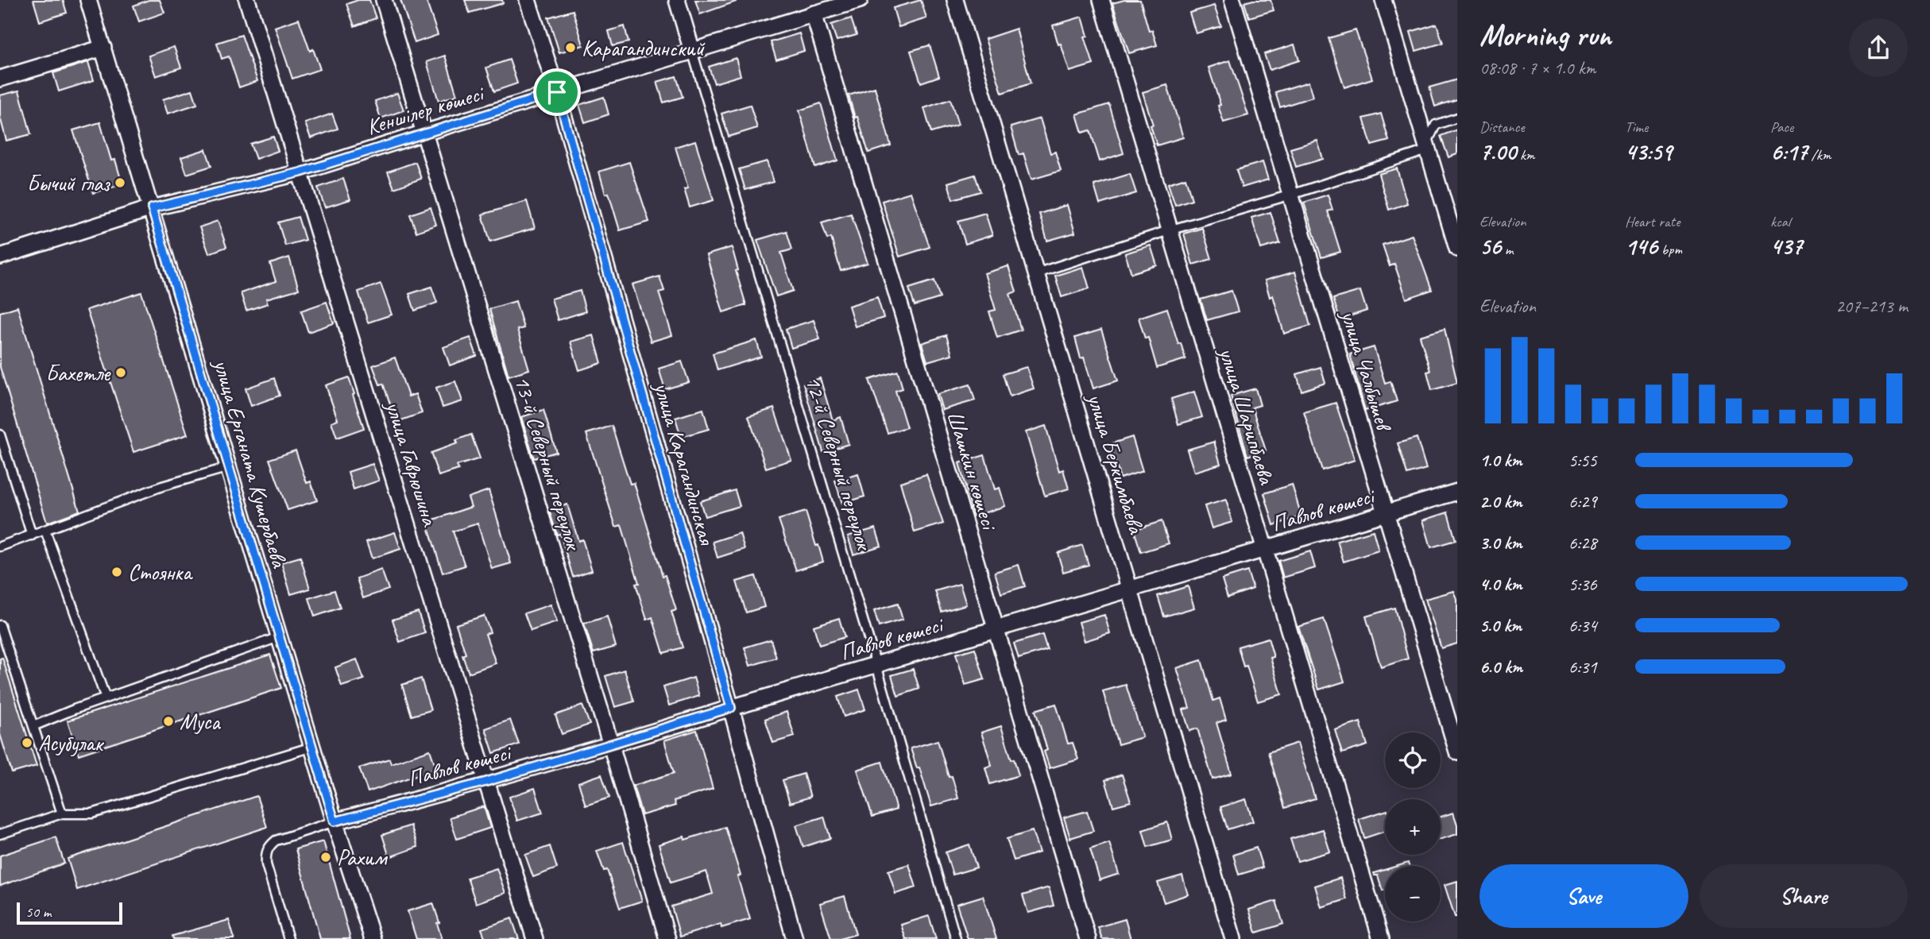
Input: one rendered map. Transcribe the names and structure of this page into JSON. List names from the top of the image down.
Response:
{
  "streets": {
    "street": [
      "Кеншілер көшесі",
      "улица Чалбышев",
      "улица Шарипбаева",
      "13-й Северный переулок",
      "12-й Северный переулок",
      "улица Ерганата Кушербаева",
      "улица Гаврюшина",
      "улица Карагандинская",
      "улица Беркимбаева",
      "Шашкин көшесі",
      "Павлов көшесі"
    ]
  },
  "crossings": [
    ["Кеншілер көшесі", "13-й Северный переулок"],
    ["Кеншілер көшесі", "12-й Северный переулок"],
    ["Кеншілер көшесі", "улица Ерганата Кушербаева"],
    ["Кеншілер көшесі", "улица Гаврюшина"],
    ["Кеншілер көшесі", "улица Карагандинская"],
    ["Кеншілер көшесі", "Шашкин көшесі"],
    ["улица Чалбышев", "Павлов көшесі"],
    ["улица Шарипбаева", "Павлов көшесі"],
    ["13-й Северный переулок", "Павлов көшесі"],
    ["12-й Северный переулок", "Павлов көшесі"],
    ["улица Ерганата Кушербаева", "Павлов көшесі"],
    ["улица Гаврюшина", "Павлов көшесі"],
    ["улица Карагандинская", "Павлов көшесі"],
    ["улица Беркимбаева", "Павлов көшесі"],
    ["Шашкин көшесі", "Павлов көшесі"]
  ],
  "places": [
    "Карагандинский",
    "Бычий глаз",
    "Бахетле",
    "Стоянка",
    "Муса",
    "Асубулак",
    "Рахим"
  ],
  "scale_bar": "50 m",
  "page": {
    "heading": ["Morning run", "08:08 · 7 × 1.0 km"],
    "stats": [
      ["Distance", "7.00 km"],
      ["Time", "43:59"],
      ["Pace", "6:17 /km"],
      ["Elevation", "56 m"],
      ["Heart rate", "146 bpm"],
      ["kcal", "437"]
    ],
    "chart": ["Elevation", "207–213 m"],
    "list": [
      {
        "name": "1.0 km",
        "note": "5:55"
      },
      {
        "name": "2.0 km",
        "note": "6:29"
      },
      {
        "name": "3.0 km",
        "note": "6:28"
      },
      {
        "name": "4.0 km",
        "note": "5:36"
      },
      {
        "name": "5.0 km",
        "note": "6:34"
      },
      {
        "name": "6.0 km",
        "note": "6:31"
      }
    ],
    "map_buttons": ["+", "−"],
    "buttons": ["Save", "Share"],
    "scale": "50 m"
  }
}
